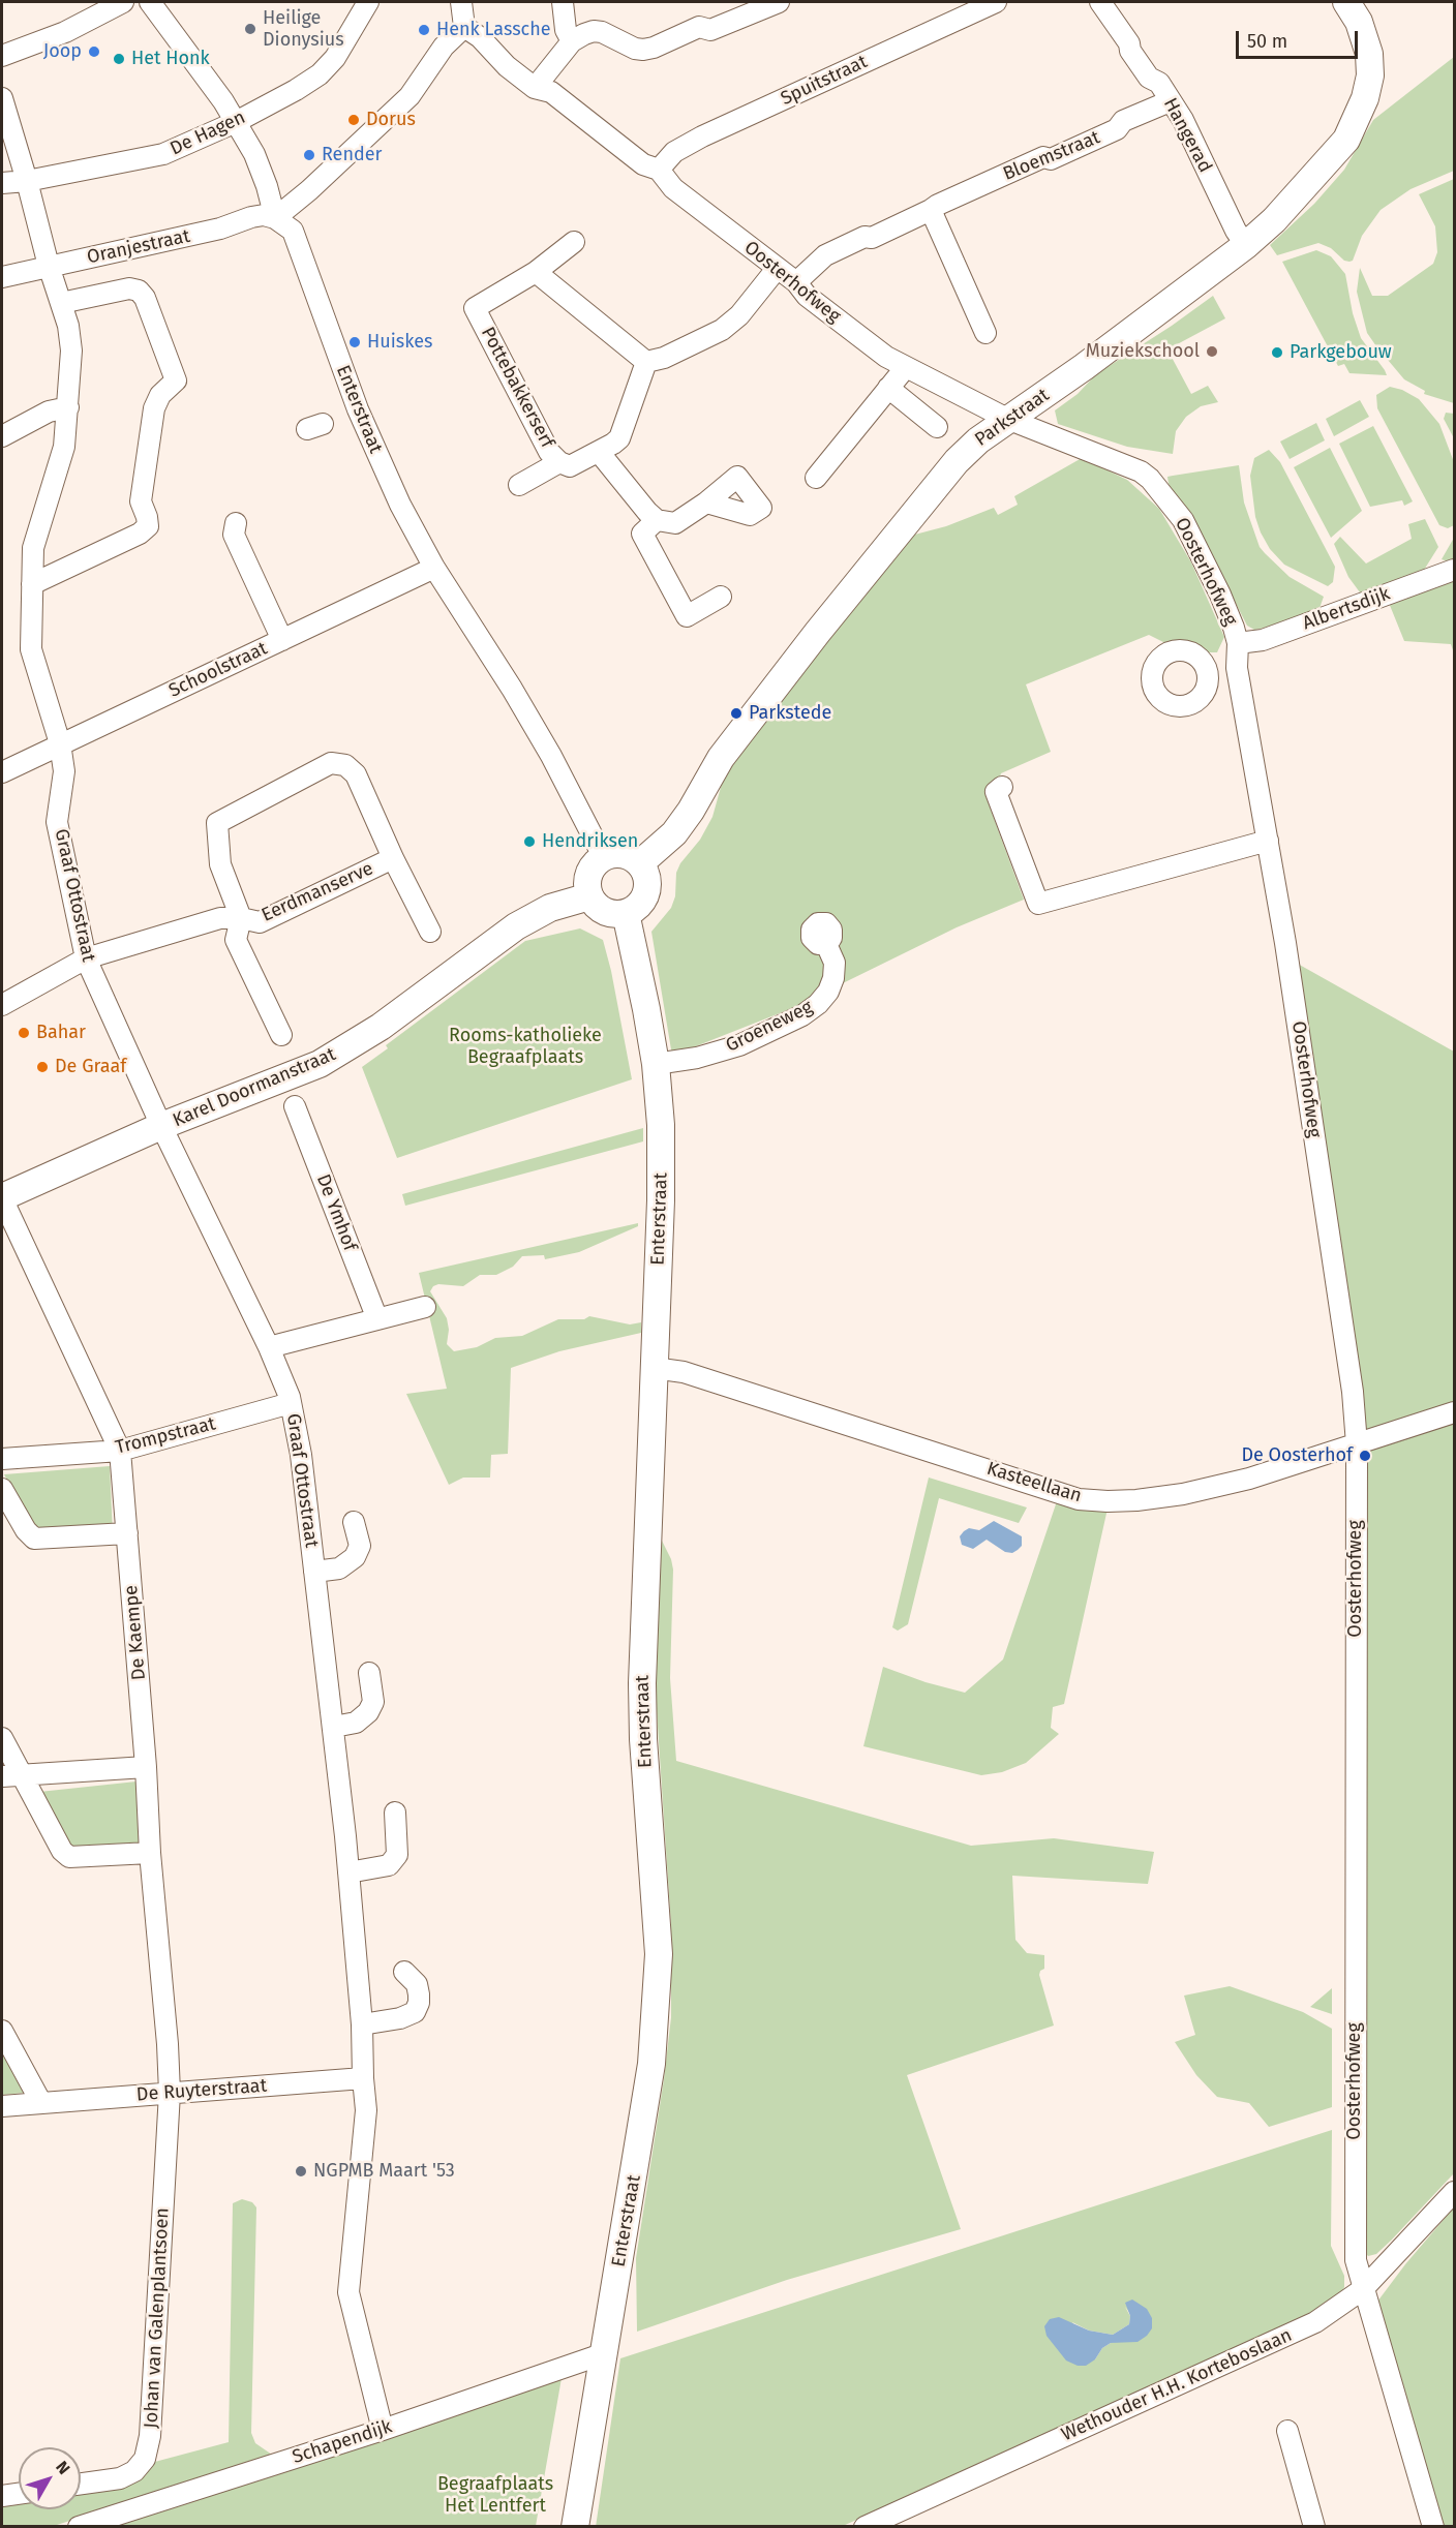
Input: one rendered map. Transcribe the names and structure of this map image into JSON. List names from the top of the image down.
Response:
{
  "streets": {
    "main road": ["Enterstraat", "Parkstraat", "Karel Doormanstraat"],
    "street": [
      "Spuitstraat",
      "De Hagen",
      "Hangerad",
      "Bloemstraat",
      "Oranjestraat",
      "Oosterhofweg",
      "Pottebakkerserf",
      "Albertsdijk",
      "Schoolstraat",
      "Eerdmanserve",
      "Graaf Ottostraat",
      "Groeneweg",
      "De Ymhof",
      "Trompstraat",
      "Kasteellaan",
      "De Kaempe",
      "De Ruyterstraat",
      "Johan van Galenplantsoen",
      "Wethouder H.H. Korteboslaan",
      "Schapendijk"
    ]
  },
  "crossings": [
    ["Spuitstraat", "Oosterhofweg"],
    ["De Hagen", "Graaf Ottostraat"],
    ["Hangerad", "Bloemstraat"],
    ["Hangerad", "Parkstraat"],
    ["Bloemstraat", "Oosterhofweg"],
    ["Oranjestraat", "Enterstraat"],
    ["Oranjestraat", "Graaf Ottostraat"],
    ["Oosterhofweg", "Parkstraat"],
    ["Oosterhofweg", "Albertsdijk"],
    ["Oosterhofweg", "Kasteellaan"],
    ["Oosterhofweg", "Wethouder H.H. Korteboslaan"],
    ["Enterstraat", "Parkstraat"],
    ["Enterstraat", "Schoolstraat"],
    ["Enterstraat", "Groeneweg"],
    ["Enterstraat", "Karel Doormanstraat"],
    ["Enterstraat", "Kasteellaan"],
    ["Enterstraat", "Schapendijk"],
    ["Parkstraat", "Karel Doormanstraat"],
    ["Schoolstraat", "Graaf Ottostraat"],
    ["Eerdmanserve", "Graaf Ottostraat"],
    ["Graaf Ottostraat", "Karel Doormanstraat"],
    ["Graaf Ottostraat", "Trompstraat"],
    ["Graaf Ottostraat", "De Ruyterstraat"],
    ["Graaf Ottostraat", "Schapendijk"],
    ["Karel Doormanstraat", "De Kaempe"],
    ["Trompstraat", "De Kaempe"],
    ["De Kaempe", "De Ruyterstraat"],
    ["De Kaempe", "Johan van Galenplantsoen"],
    ["De Ruyterstraat", "Johan van Galenplantsoen"]
  ],
  "parks": ["Rooms-katholieke Begraafplaats", "Begraafplaats Het Lentfert"],
  "places": [
    "Heilige Dionysius",
    "Henk Lassche",
    "Joop",
    "Het Honk",
    "Dorus",
    "Render",
    "Huiskes",
    "Muziekschool",
    "Parkgebouw",
    "Parkstede",
    "Hendriksen",
    "Bahar",
    "De Graaf",
    "De Oosterhof",
    "NGPMB Maart '53"
  ],
  "scale_bar": "50 m",
  "north": "top right"
}
